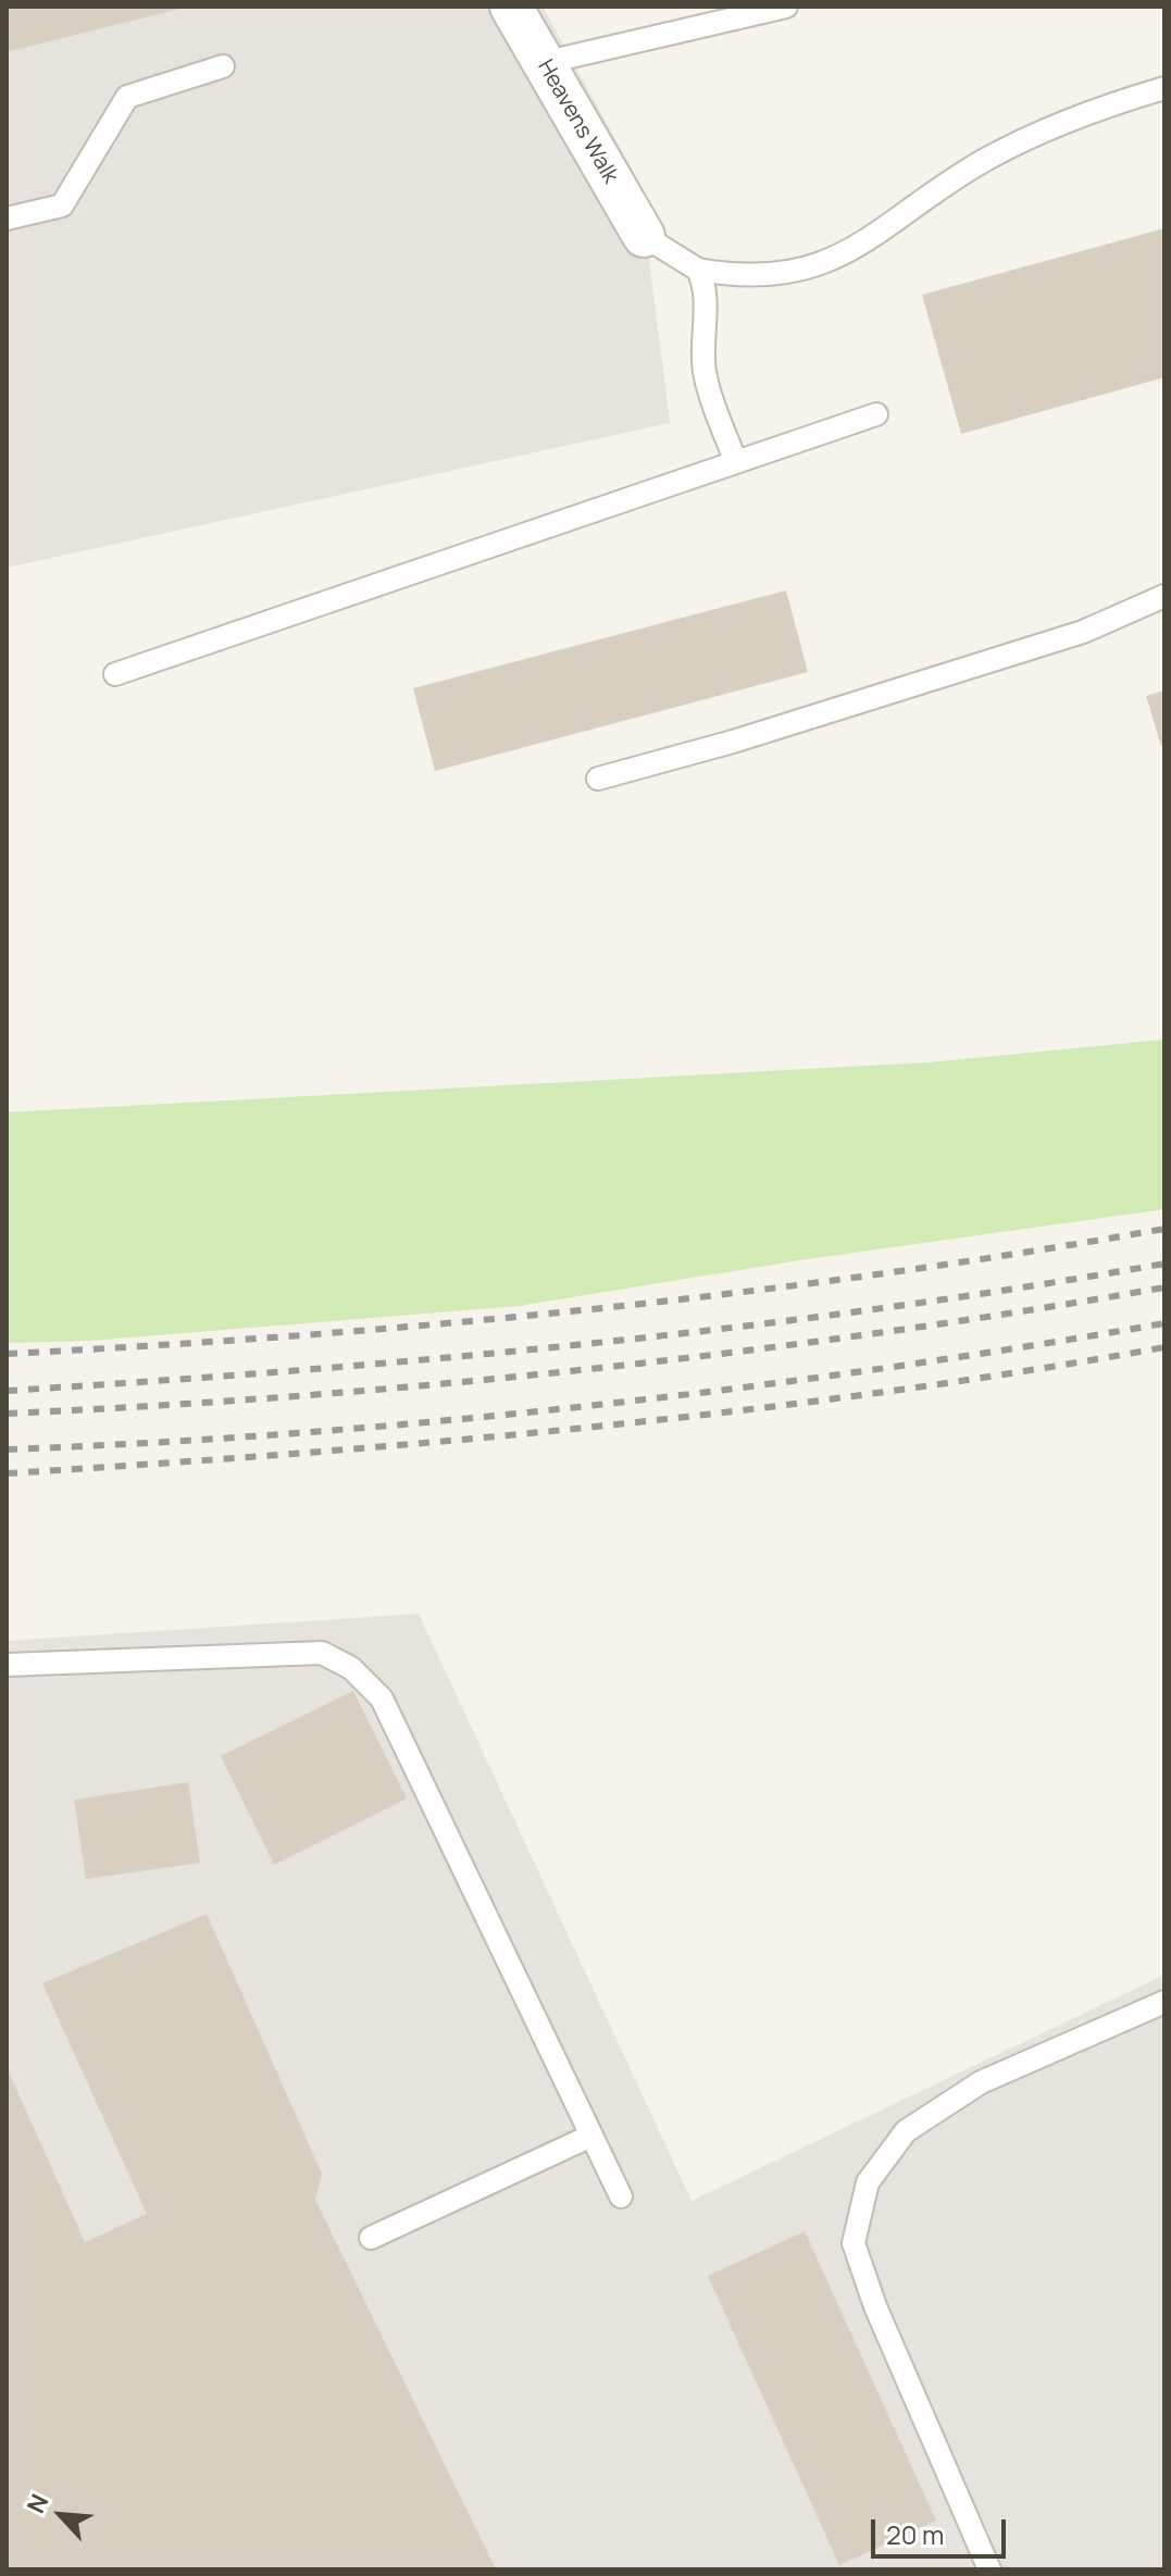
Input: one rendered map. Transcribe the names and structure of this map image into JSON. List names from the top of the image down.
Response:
{
  "streets": {
    "street": ["Heavens Walk"]
  },
  "scale_bar": "20 m",
  "north": "top left"
}
